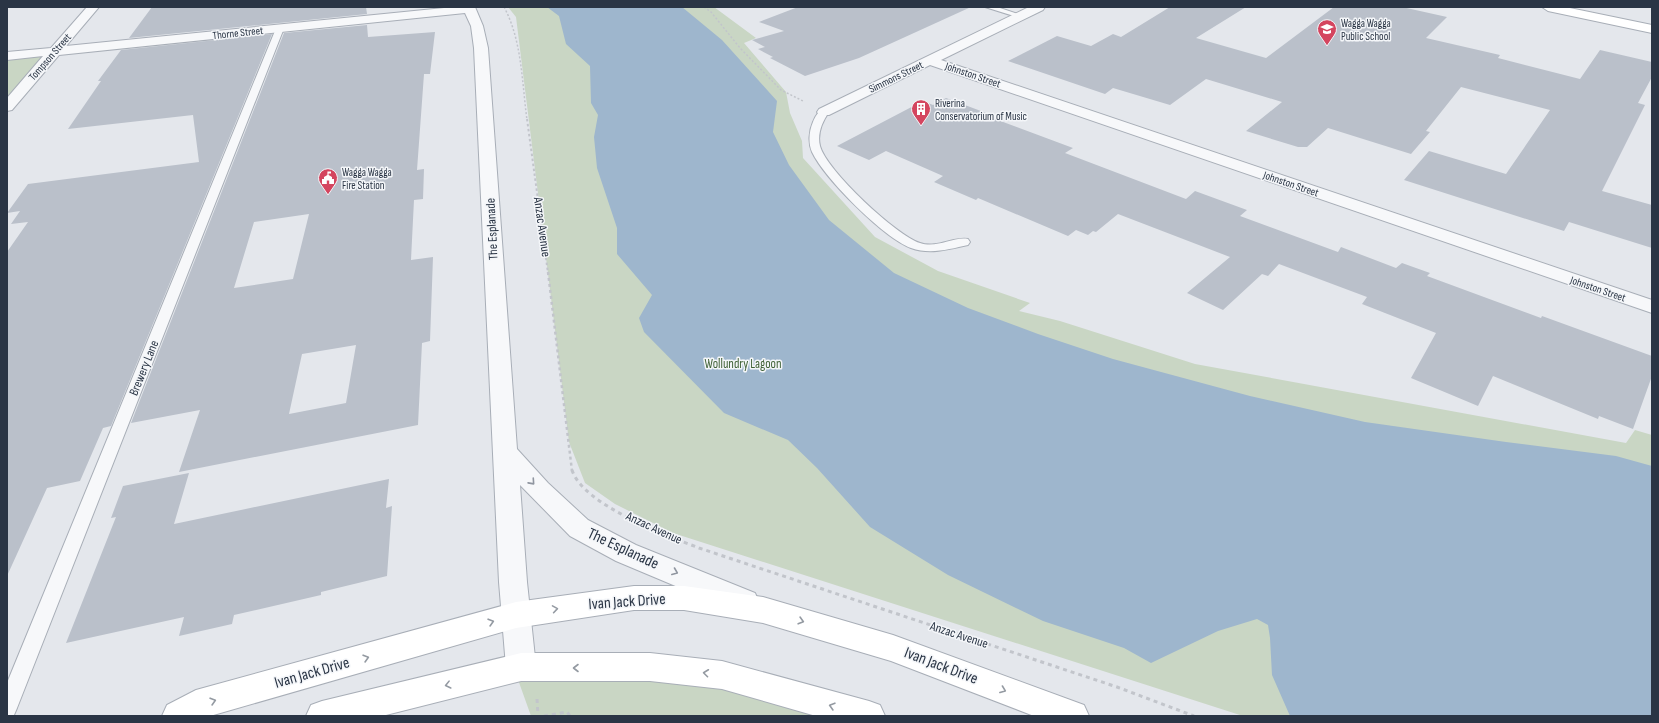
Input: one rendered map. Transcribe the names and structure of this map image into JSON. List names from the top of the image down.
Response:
{
  "streets": {
    "street": [
      "Thorne Street",
      "Tompson Street",
      "Johnston Street",
      "Simmons Street",
      "The Esplanade",
      "Ivan Jack Drive"
    ],
    "lane": ["Brewery Lane"],
    "path": ["Anzac Avenue"]
  },
  "crossings": [
    ["Thorne Street", "Tompson Street"],
    ["Thorne Street", "The Esplanade"],
    ["Thorne Street", "Brewery Lane"],
    ["Johnston Street", "Simmons Street"],
    ["The Esplanade", "Ivan Jack Drive"]
  ],
  "parks": ["Wollundry Lagoon"],
  "places": {
    "school or university": ["Wagga Wagga Public School"],
    "building": ["Riverina Conservatorium of Music"],
    "public building": ["Wagga Wagga Fire Station"]
  }
}
